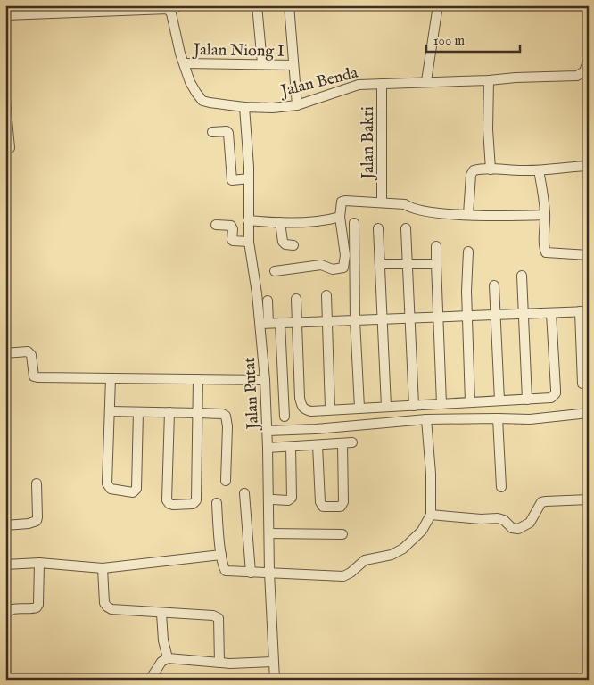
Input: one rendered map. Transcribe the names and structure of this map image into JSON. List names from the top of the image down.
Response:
{
  "streets": {
    "street": [
      "Jalan Niong I",
      "Jalan Benda",
      "Jalan Bakri",
      "Jalan Putat"
    ]
  },
  "crossings": [
    ["Jalan Niong I", "Jalan Benda"],
    ["Jalan Benda", "Jalan Bakri"],
    ["Jalan Benda", "Jalan Putat"]
  ],
  "scale_bar": "100 m"
}
